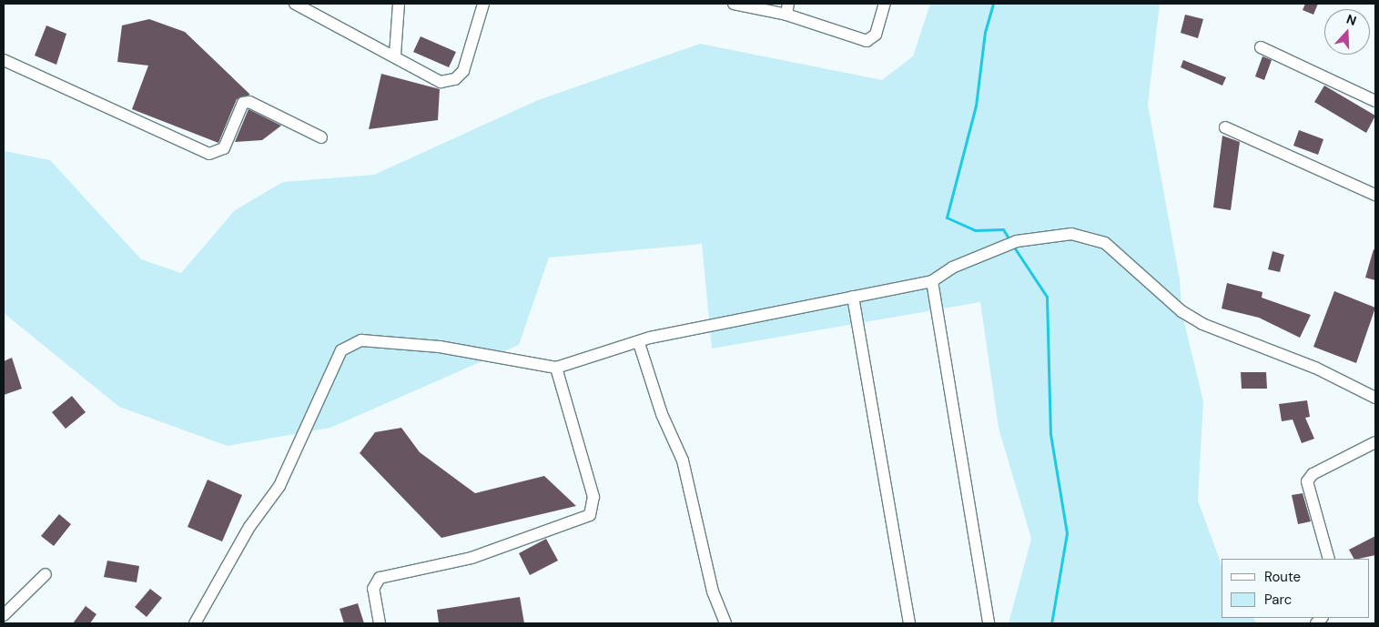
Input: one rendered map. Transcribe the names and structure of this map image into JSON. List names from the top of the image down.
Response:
{
  "legend": ["Route", "Parc"],
  "north": "top"
}
